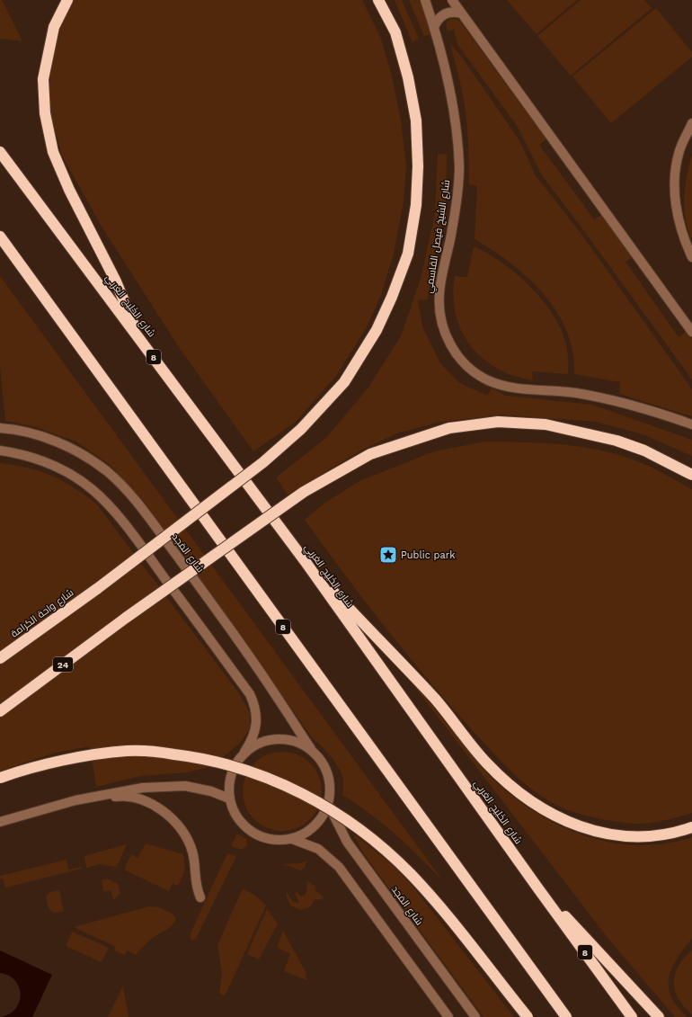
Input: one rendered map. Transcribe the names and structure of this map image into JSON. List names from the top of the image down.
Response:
{
  "streets": {
    "highway": [
      "شارع الخَلِيج العَربِي",
      "8",
      "شارع واحة الكرامة",
      "24"
    ],
    "street": ["شارع الشيخ فيصل القاسمي", "شارع المَجد"]
  },
  "places": {
    "place": ["Public park"]
  }
}
